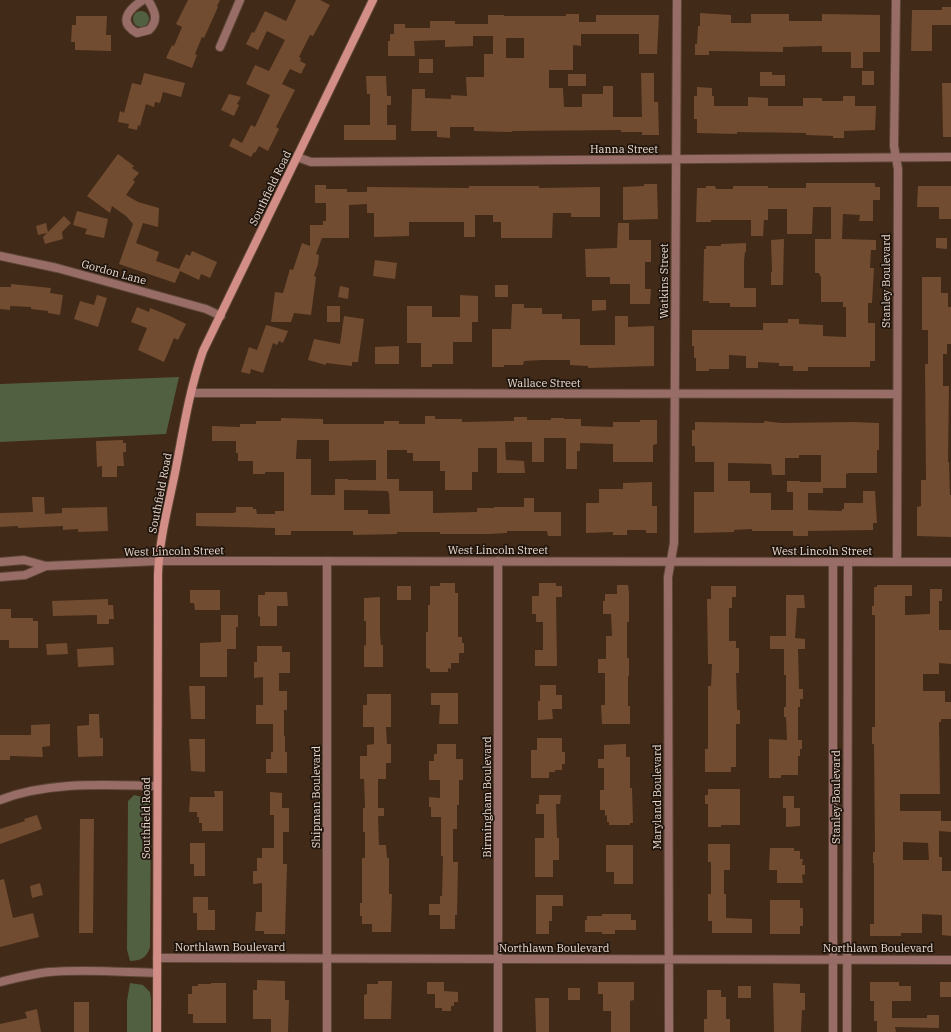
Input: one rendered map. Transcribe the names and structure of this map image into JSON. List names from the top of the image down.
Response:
{
  "streets": {
    "main road": ["Southfield Road"],
    "street": [
      "Hanna Street",
      "Gordon Lane",
      "Watkins Street",
      "Stanley Boulevard",
      "Wallace Street",
      "West Lincoln Street",
      "Shipman Boulevard",
      "Birmingham Boulevard",
      "Maryland Boulevard",
      "Northlawn Boulevard"
    ]
  },
  "crossings": [
    ["Hanna Street", "Southfield Road"],
    ["Hanna Street", "Watkins Street"],
    ["Hanna Street", "Stanley Boulevard"],
    ["Southfield Road", "Gordon Lane"],
    ["Southfield Road", "Wallace Street"],
    ["Southfield Road", "West Lincoln Street"],
    ["Southfield Road", "Northlawn Boulevard"],
    ["Watkins Street", "Wallace Street"],
    ["Watkins Street", "West Lincoln Street"],
    ["Watkins Street", "Maryland Boulevard"],
    ["Stanley Boulevard", "Wallace Street"],
    ["Stanley Boulevard", "West Lincoln Street"],
    ["Stanley Boulevard", "Northlawn Boulevard"],
    ["West Lincoln Street", "Shipman Boulevard"],
    ["West Lincoln Street", "Birmingham Boulevard"],
    ["West Lincoln Street", "Maryland Boulevard"],
    ["Shipman Boulevard", "Northlawn Boulevard"],
    ["Birmingham Boulevard", "Northlawn Boulevard"],
    ["Maryland Boulevard", "Northlawn Boulevard"]
  ]
}
